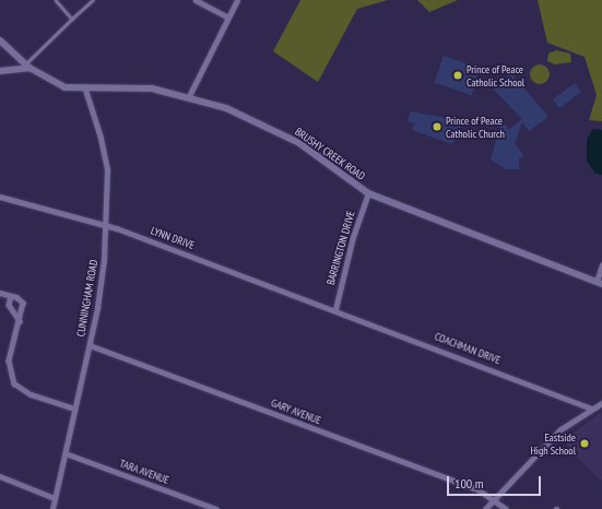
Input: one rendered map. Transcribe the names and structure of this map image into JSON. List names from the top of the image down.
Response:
{
  "streets": {
    "street": [
      "BRUSHY CREEK ROAD",
      "LYNN DRIVE",
      "BARRINGTON DRIVE",
      "CUNNINGHAM ROAD",
      "COACHMAN DRIVE",
      "GARY AVENUE",
      "TARA AVENUE"
    ]
  },
  "crossings": [
    ["BRUSHY CREEK ROAD", "BARRINGTON DRIVE"],
    ["BRUSHY CREEK ROAD", "CUNNINGHAM ROAD"],
    ["LYNN DRIVE", "BARRINGTON DRIVE"],
    ["LYNN DRIVE", "CUNNINGHAM ROAD"],
    ["LYNN DRIVE", "COACHMAN DRIVE"],
    ["BARRINGTON DRIVE", "COACHMAN DRIVE"],
    ["CUNNINGHAM ROAD", "GARY AVENUE"],
    ["CUNNINGHAM ROAD", "TARA AVENUE"]
  ],
  "places": ["Prince of Peace Catholic School", "Prince of Peace Catholic Church", "Eastside High School"],
  "scale_bar": "100 m"
}
